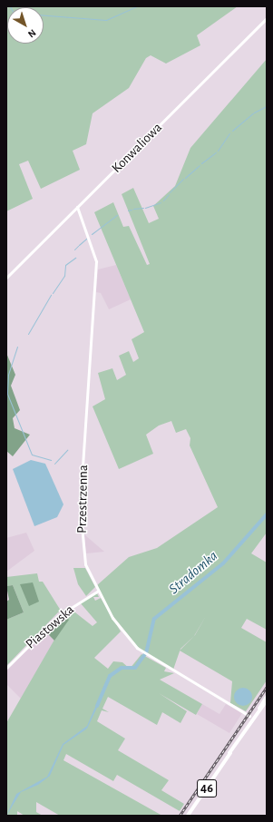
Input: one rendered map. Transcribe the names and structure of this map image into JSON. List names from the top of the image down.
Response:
{
  "streets": {
    "main road": ["46"],
    "street": ["Konwaliowa", "Przestrzenna", "Piastowska"]
  },
  "crossings": [
    ["Konwaliowa", "Przestrzenna"],
    ["Przestrzenna", "Piastowska"]
  ],
  "water": ["Stradomka"],
  "north": "bottom right"
}
